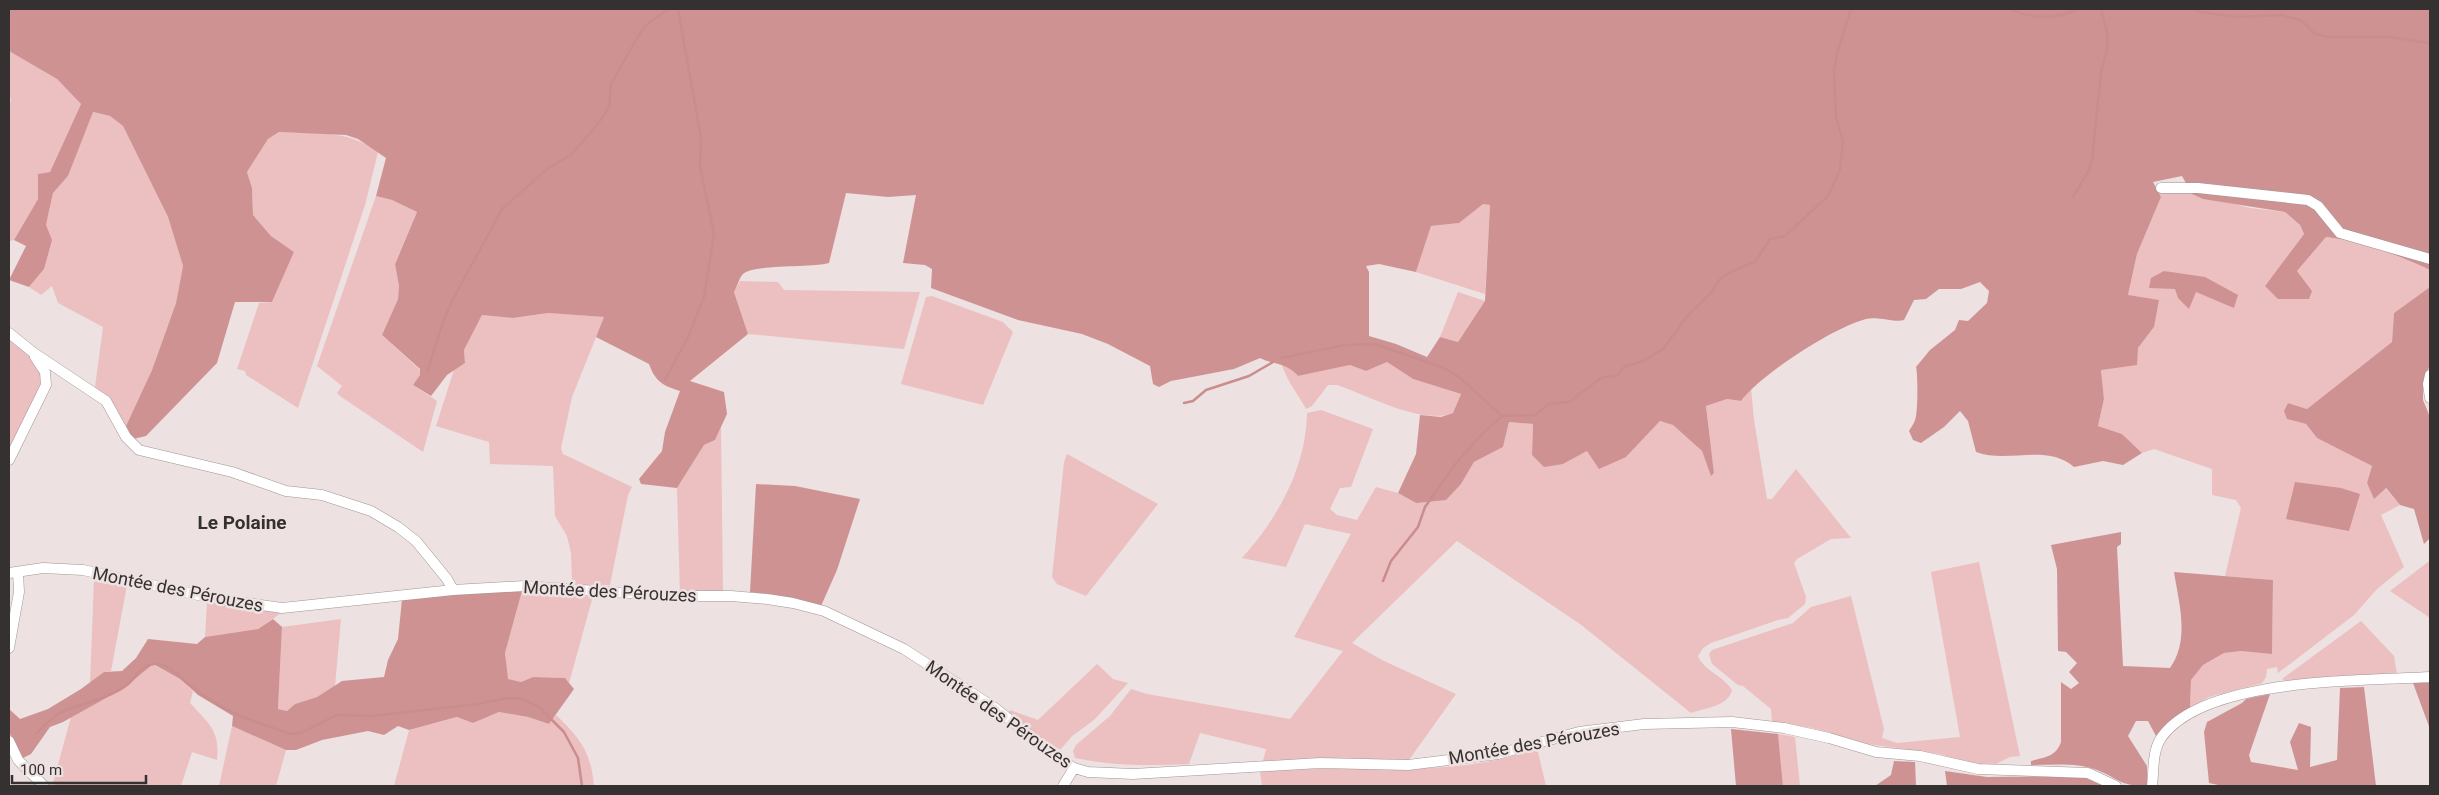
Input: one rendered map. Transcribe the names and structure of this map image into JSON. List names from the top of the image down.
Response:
{
  "streets": {
    "street": ["Montée des Pérouzes"]
  },
  "districts": ["Le Polaine"],
  "scale_bar": "100 m"
}
